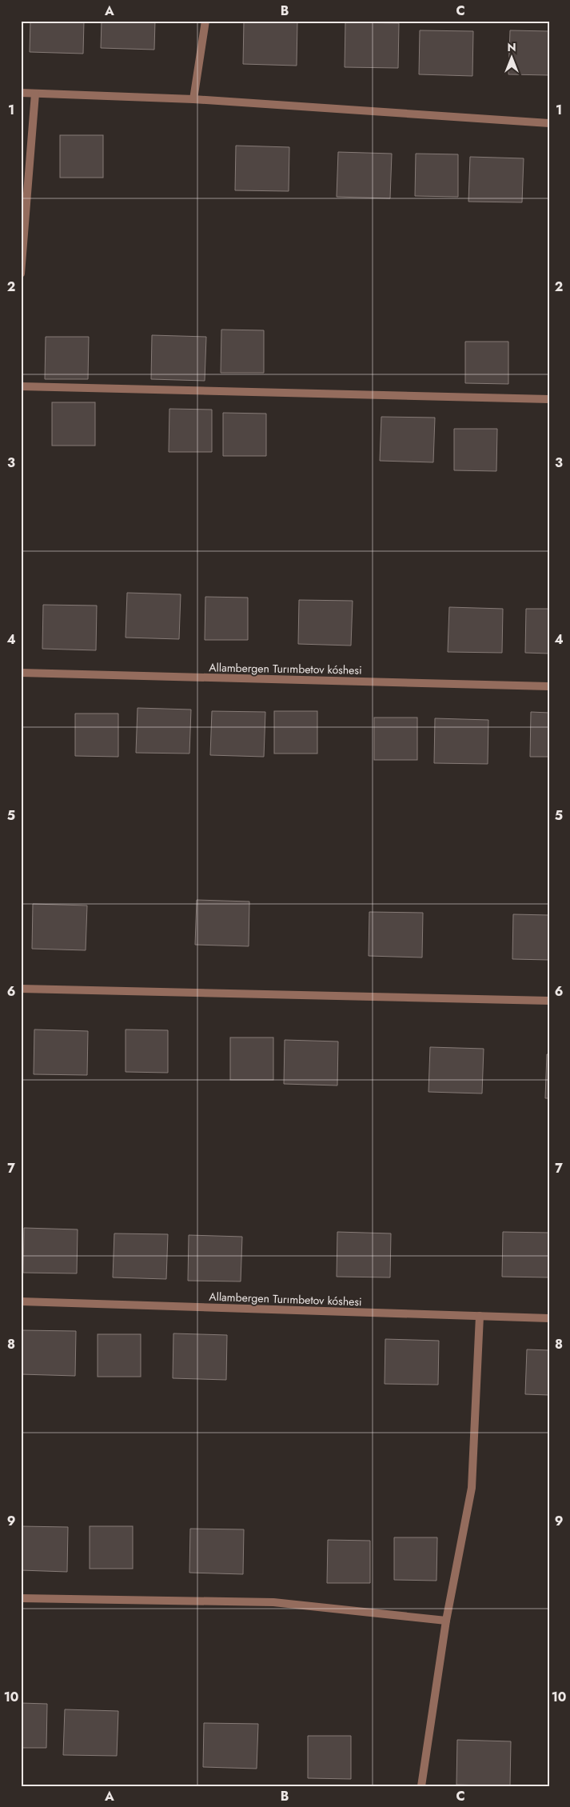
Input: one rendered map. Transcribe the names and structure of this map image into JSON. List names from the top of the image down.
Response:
{
  "streets": {
    "street": ["Allambergen Turımbetov kóshesi"]
  },
  "north": "top",
  "grid": {
    "columns": ["A", "B", "C"],
    "rows": [
      "1",
      "2",
      "3",
      "4",
      "5",
      "6",
      "7",
      "8",
      "9",
      "10"
    ]
  }
}
